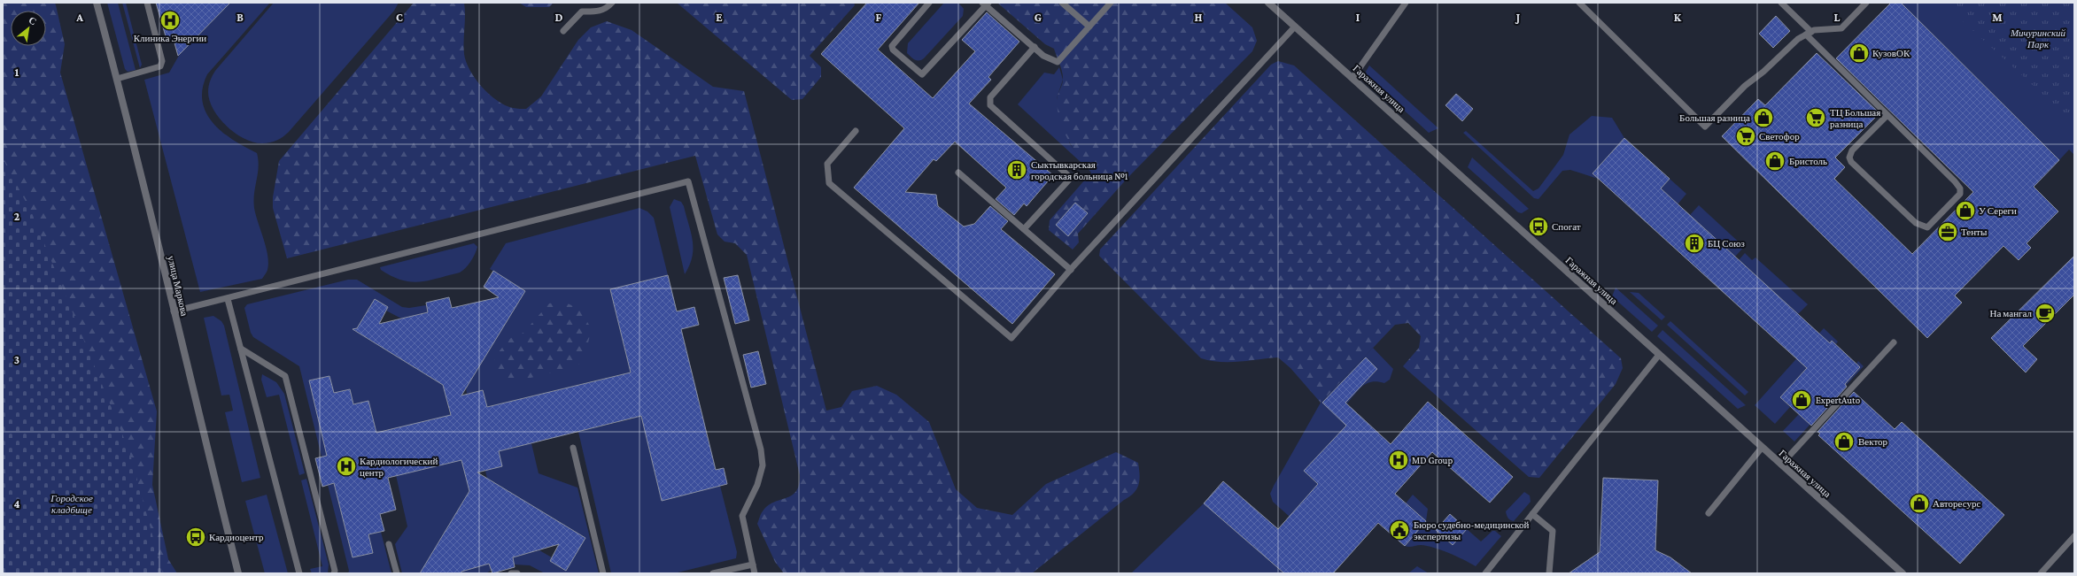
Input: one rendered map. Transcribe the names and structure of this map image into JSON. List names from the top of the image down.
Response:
{
  "streets": {
    "street": ["Гаражная улица", "улица Маркова"]
  },
  "parks": ["Мичуринский Парк", "Городское кладбище"],
  "places": {
    "hospital": ["Клиника Энергии", "MD Group", "Кардиологический центр"],
    "shop": [
      "КузовОК",
      "Большая разница",
      "Бристоль",
      "У Сереги",
      "ExpertAuto",
      "Вектор",
      "Авторесурс"
    ],
    "supermarket": ["ТЦ Большая разница", "Светофор"],
    "building": ["Сыктывкарская городская больница №1", "БЦ Союз"],
    "bus stop": ["Спогат", "Кардиоцентр"],
    "office": ["Тенты"],
    "cafe": ["На мангал"],
    "public building": ["Бюро судебно-медицинской экспертизы"]
  },
  "north": "top right",
  "grid": {
    "columns": [
      "A",
      "B",
      "C",
      "D",
      "E",
      "F",
      "G",
      "H",
      "I",
      "J",
      "K",
      "L",
      "M"
    ],
    "rows": [
      "1",
      "2",
      "3",
      "4"
    ]
  }
}
